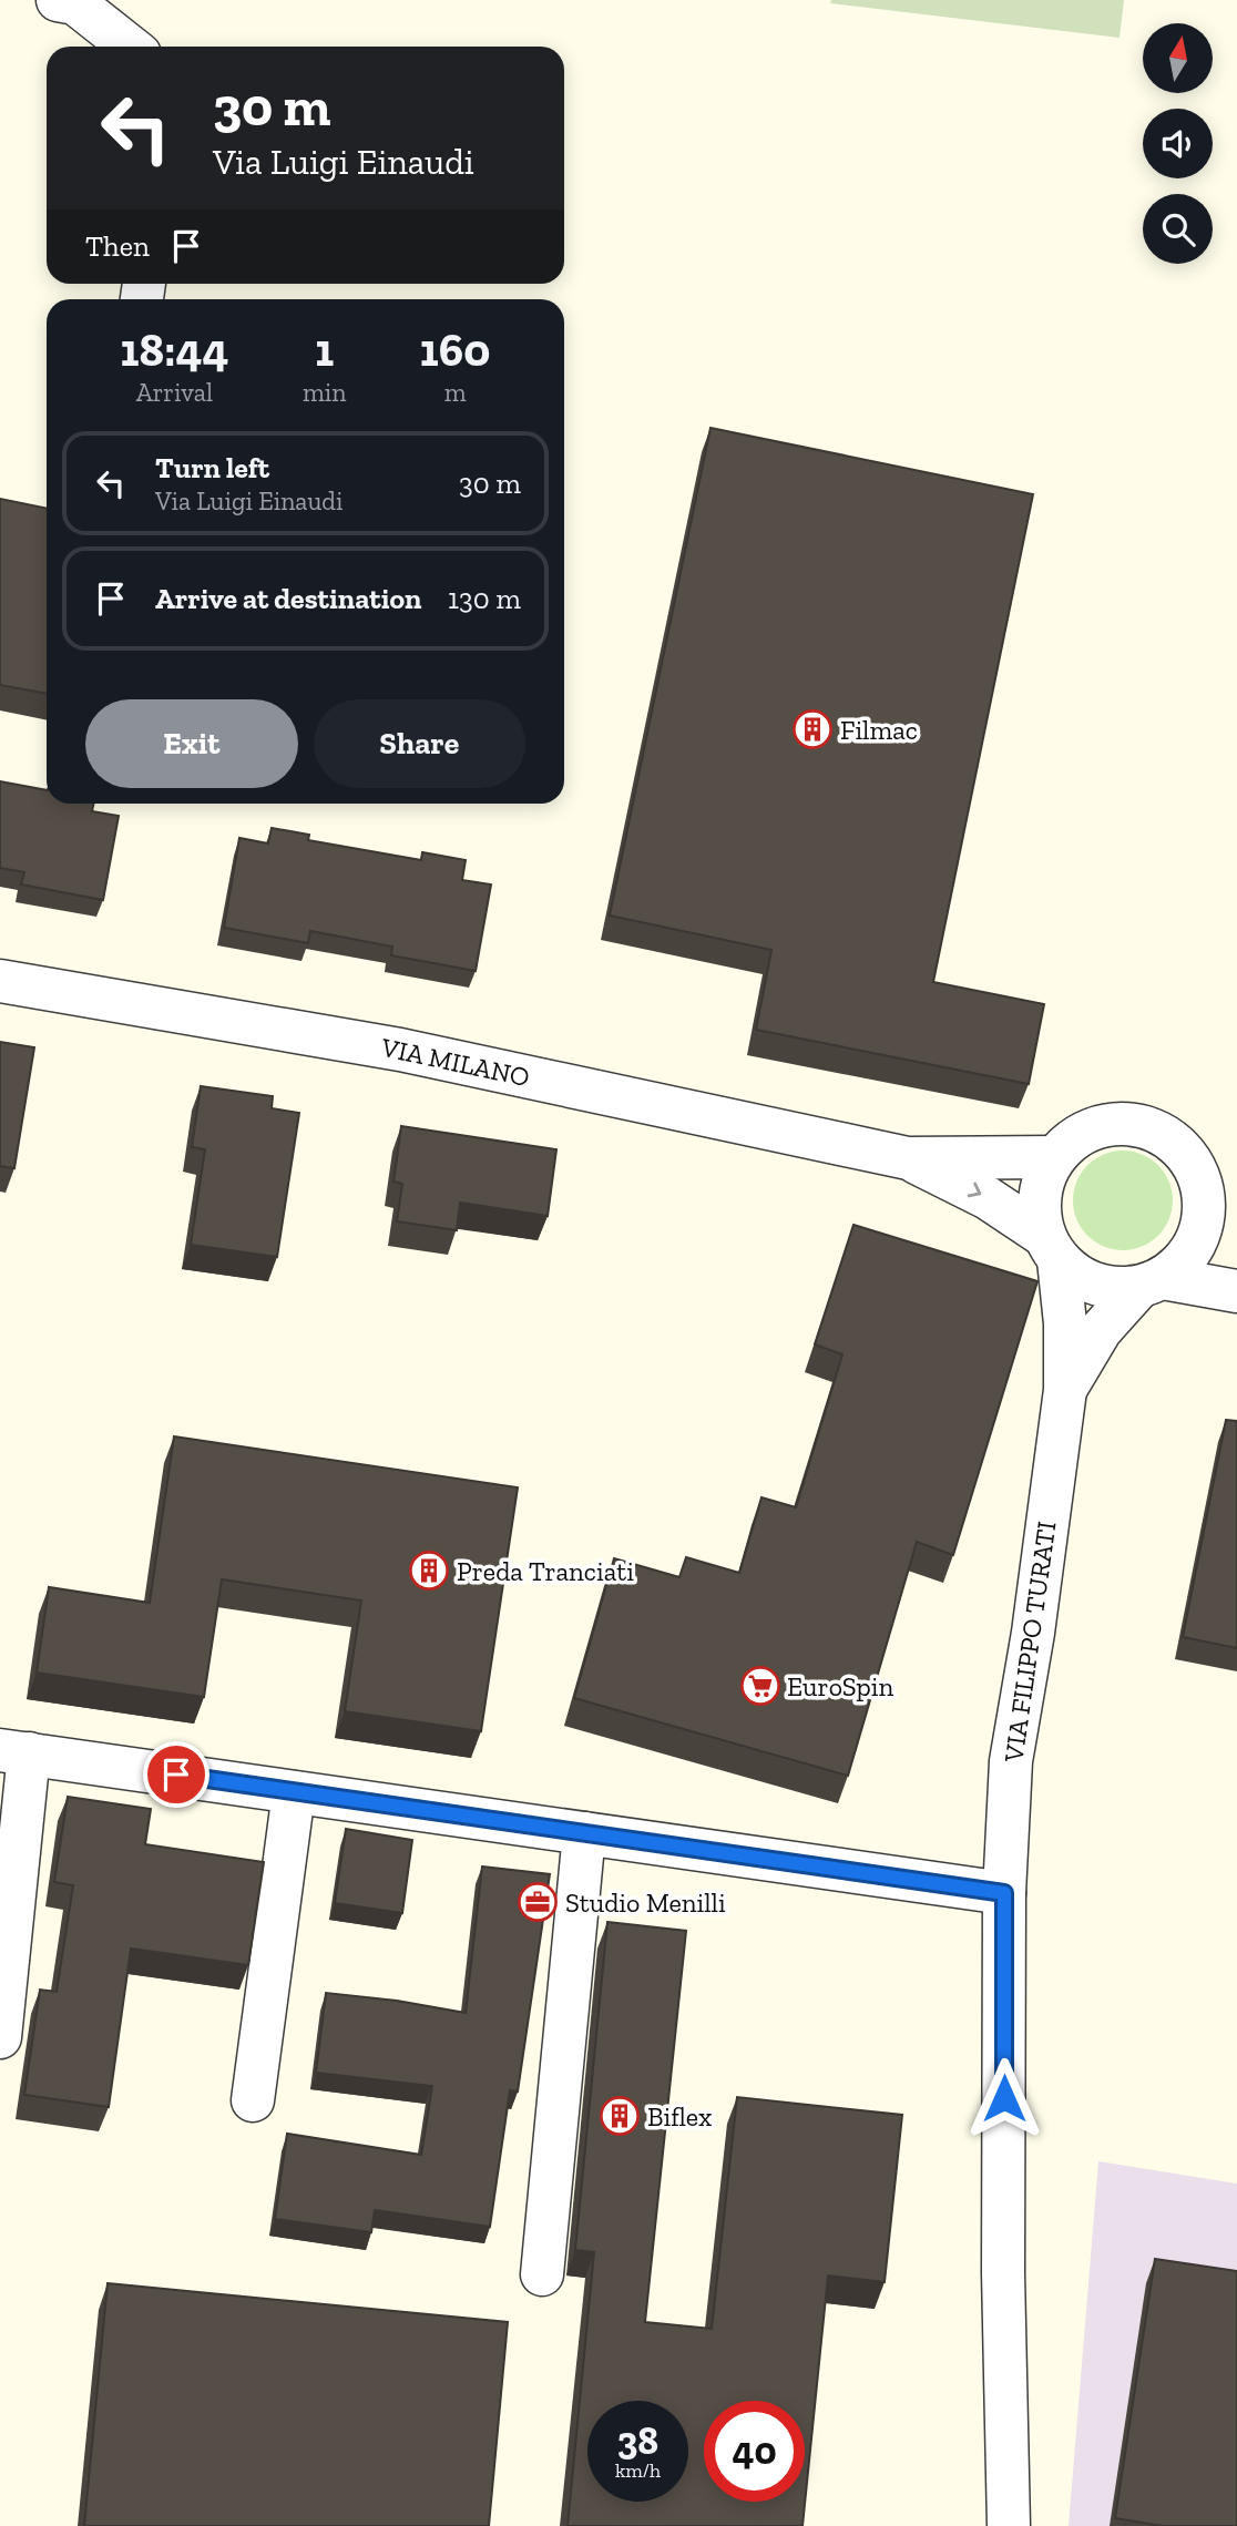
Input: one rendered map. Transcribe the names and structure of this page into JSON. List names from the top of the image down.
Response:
{
  "streets": {
    "street": ["VIA MILANO", "VIA FILIPPO TURATI"]
  },
  "crossings": [
    ["VIA MILANO", "VIA FILIPPO TURATI"]
  ],
  "places": {
    "building": ["Filmac", "Preda Tranciati", "Biflex"],
    "supermarket": ["EuroSpin"],
    "office": ["Studio Menilli"]
  },
  "north": "top",
  "page": {
    "turn": ["30 m", "Via Luigi Einaudi"],
    "then": "Then",
    "eta": [
      "18:44",
      "Arrival",
      "1",
      "min",
      "160",
      "m"
    ],
    "list": [
      {
        "name": "Turn left",
        "note": "Via Luigi Einaudi",
        "value": "30 m"
      },
      {
        "name": "Arrive at destination",
        "value": "130 m"
      }
    ],
    "buttons": ["Exit", "Share"],
    "speed": "38 km/h",
    "limit": "40"
  }
}
